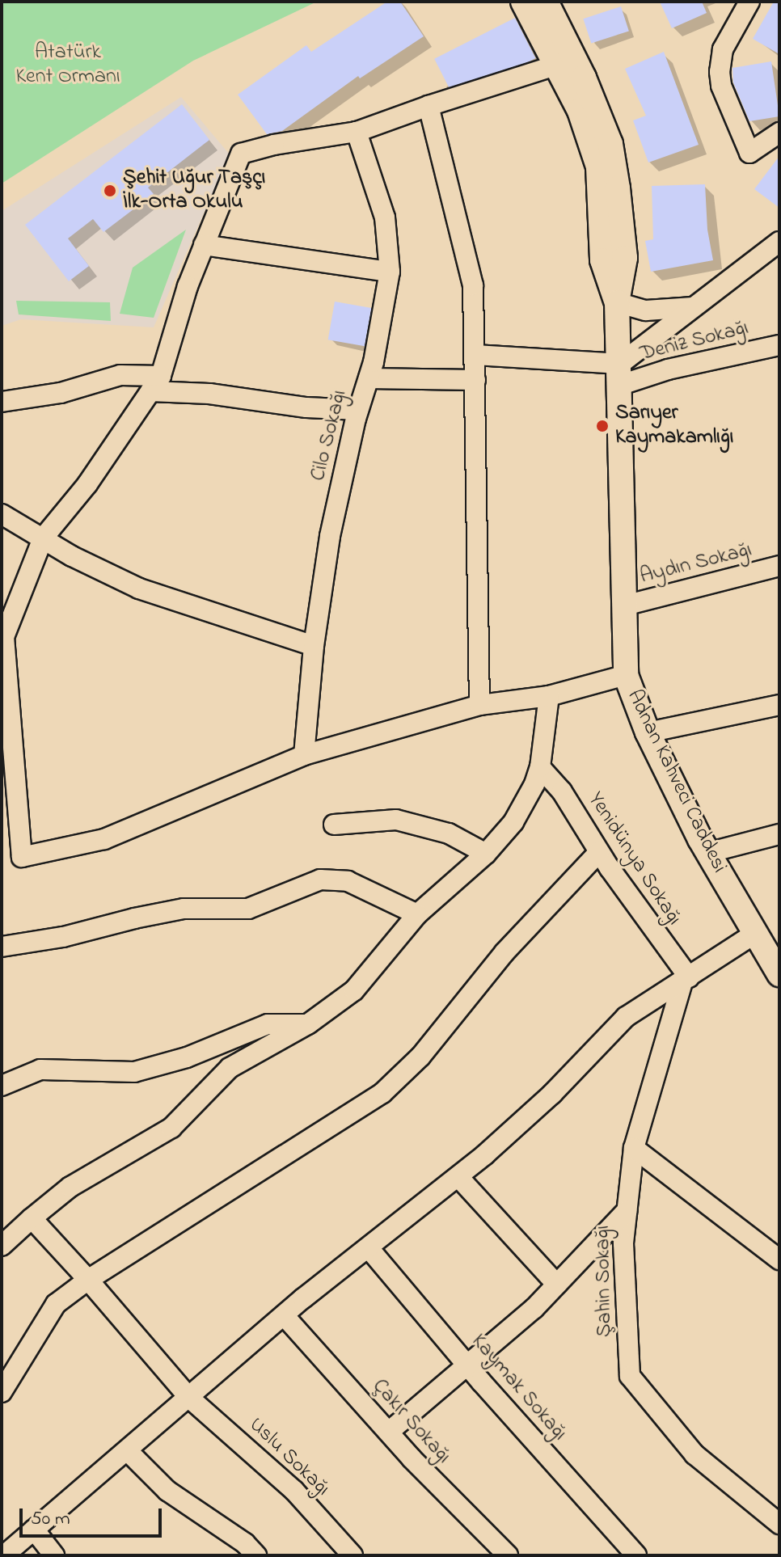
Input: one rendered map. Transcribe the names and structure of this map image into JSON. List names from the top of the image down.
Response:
{
  "streets": {
    "main road": ["Adnan Kahveci Caddesi"],
    "street": [
      "Deniz Sokağı",
      "Cilo Sokağı",
      "Aydın Sokağı",
      "Yenidünya Sokağı",
      "Şahin Sokağı",
      "Kaymak Sokağı",
      "Çakır Sokağı",
      "Uslu Sokağı"
    ]
  },
  "crossings": [
    ["Deniz Sokağı", "Adnan Kahveci Caddesi"],
    ["Aydın Sokağı", "Adnan Kahveci Caddesi"],
    ["Yenidünya Sokağı", "Şahin Sokağı"]
  ],
  "parks": ["Atatürk Kent Ormanı"],
  "places": ["Şehit Uğur Taşçı İlk-Orta Okulu", "Sarıyer Kaymakamlığı"],
  "scale_bar": "50 m"
}
